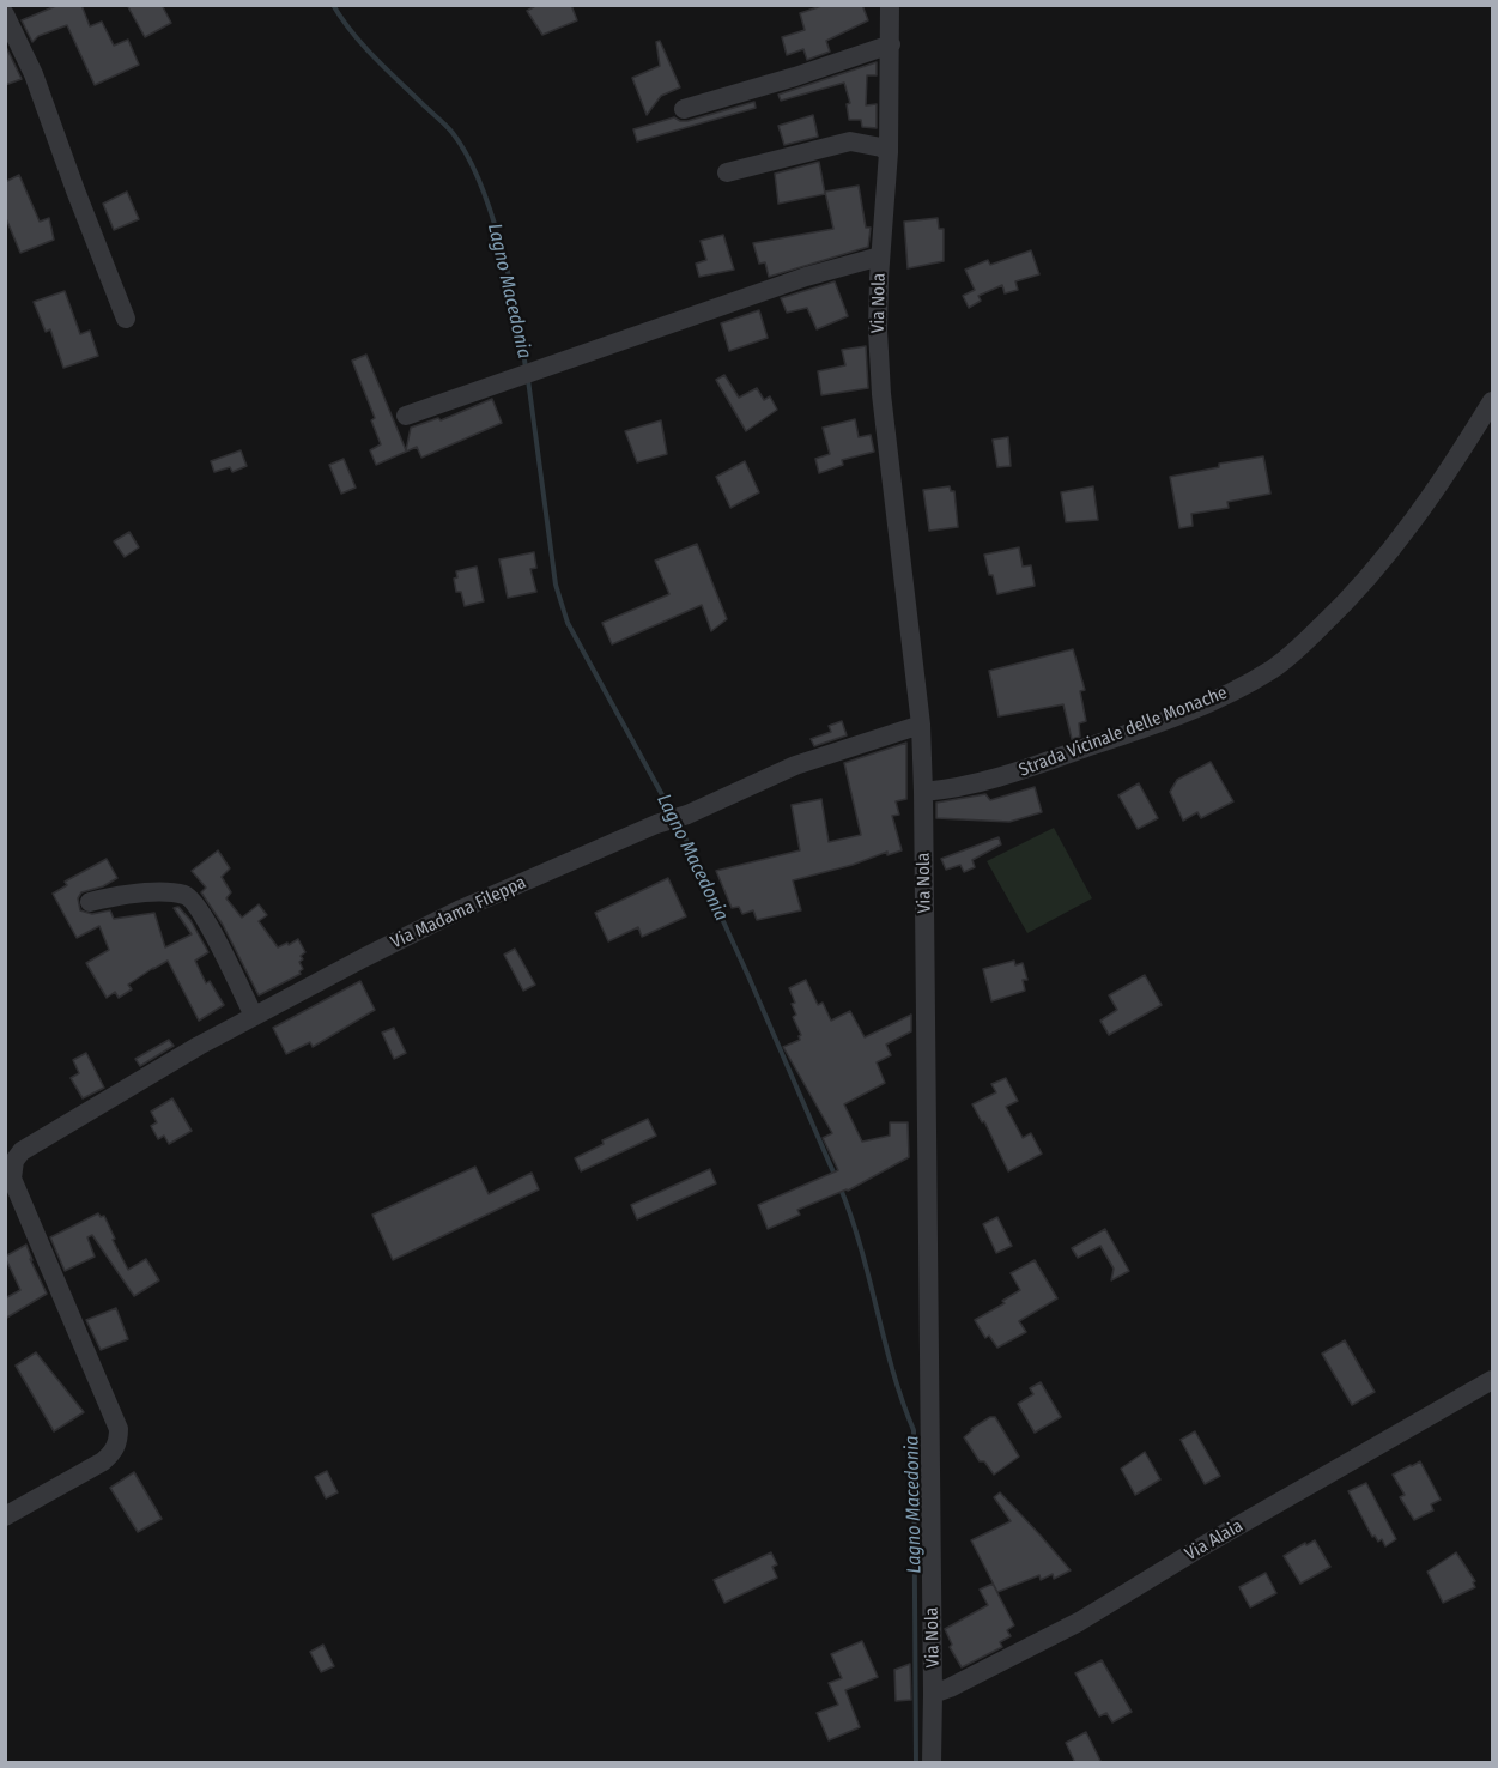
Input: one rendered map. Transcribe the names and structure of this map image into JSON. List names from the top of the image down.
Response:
{
  "streets": {
    "street": [
      "Via Nola",
      "Strada Vicinale delle Monache",
      "Via Madama Fileppa",
      "Via Alaia"
    ]
  },
  "crossings": [
    ["Via Nola", "Strada Vicinale delle Monache"],
    ["Via Nola", "Via Madama Fileppa"],
    ["Via Nola", "Via Alaia"]
  ],
  "water": ["Lagno Macedonia"]
}
